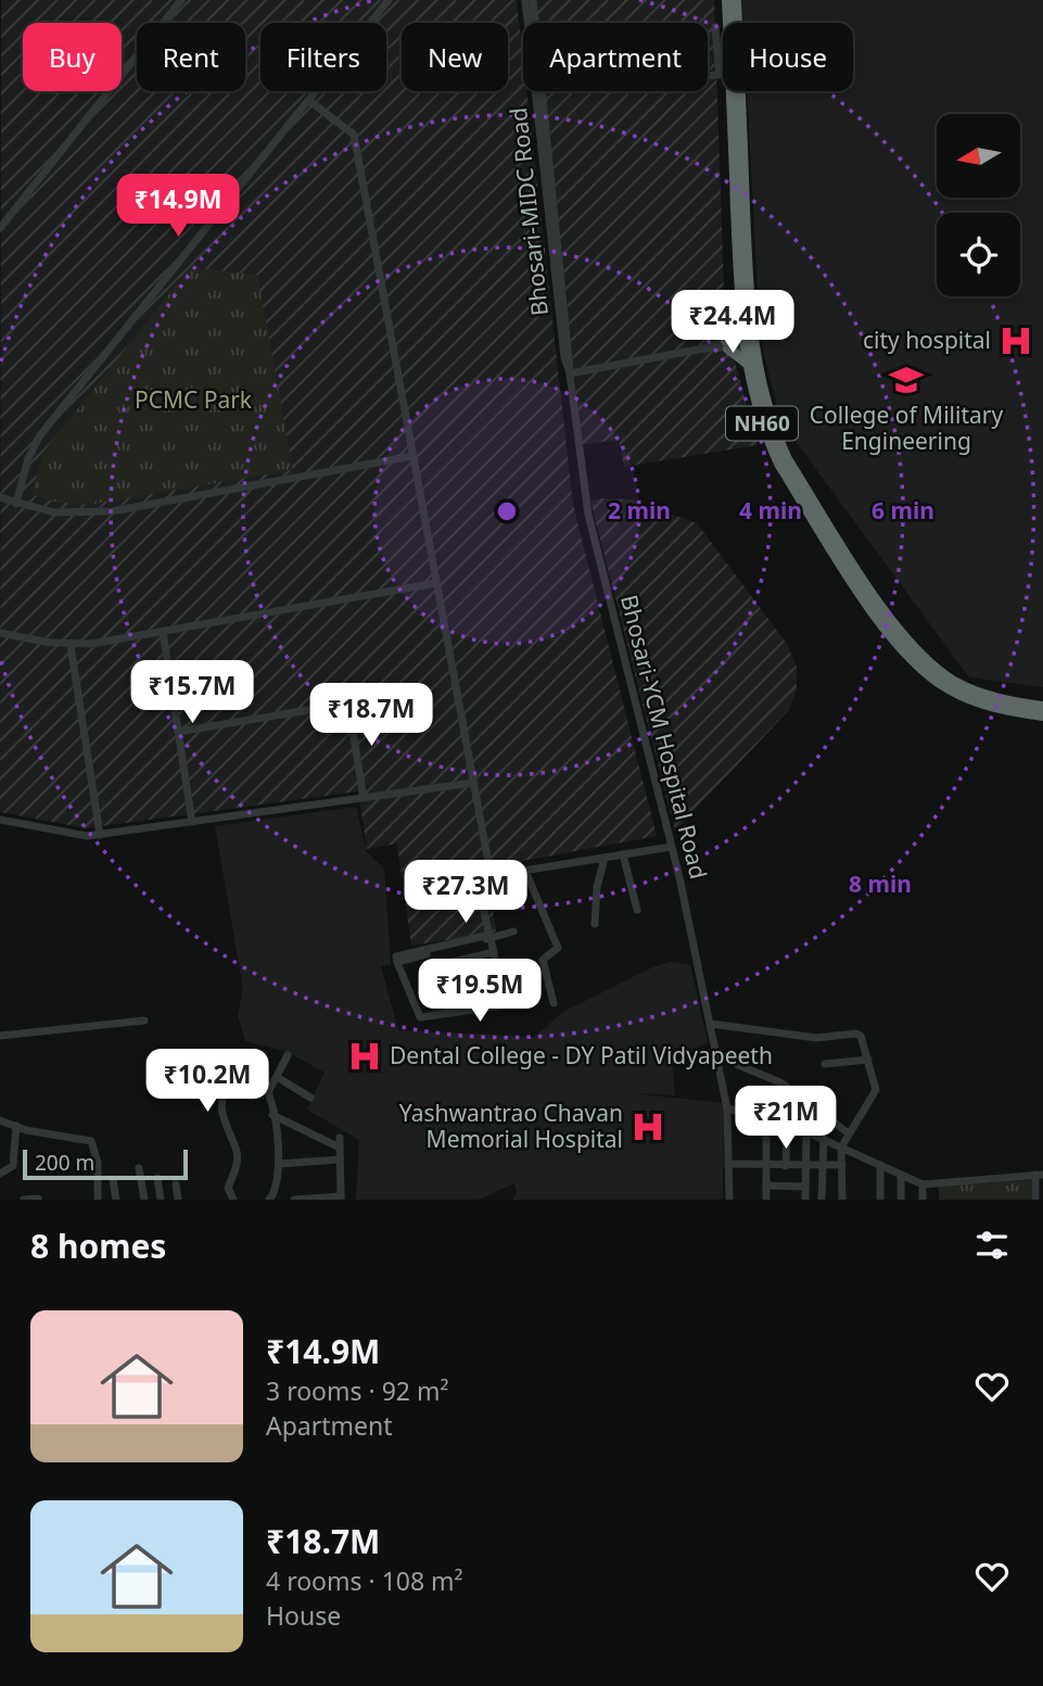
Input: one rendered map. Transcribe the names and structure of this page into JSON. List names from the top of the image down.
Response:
{
  "streets": {
    "highway": ["NH60"],
    "street": ["Bhosari-MIDC Road", "Bhosari-YCM Hospital Road"]
  },
  "crossings": [
    ["Bhosari-MIDC Road", "Bhosari-YCM Hospital Road"]
  ],
  "parks": ["PCMC Park"],
  "places": {
    "hospital": ["city hospital", "Dental College - DY Patil Vidyapeeth", "Yashwantrao Chavan Memorial Hospital"],
    "school or university": ["College of Military Engineering"]
  },
  "scale_bar": "200 m",
  "north": "left",
  "page": {
    "chip": [
      "Buy",
      "Rent",
      "Filters",
      "New",
      "Apartment",
      "House"
    ],
    "price": [
      "₹14.9M",
      "₹24.4M",
      "₹15.7M",
      "₹18.7M",
      "₹27.3M",
      "₹19.5M",
      "₹10.2M",
      "₹21M"
    ],
    "scale": "200 m",
    "heading": "8 homes",
    "list": [
      {
        "name": "₹14.9M",
        "note": "3 rooms · 92 m² · Apartment"
      },
      {
        "name": "₹18.7M",
        "note": "4 rooms · 108 m² · House"
      }
    ]
  },
  "rings": [
    "2 min",
    "4 min",
    "6 min",
    "8 min"
  ]
}
